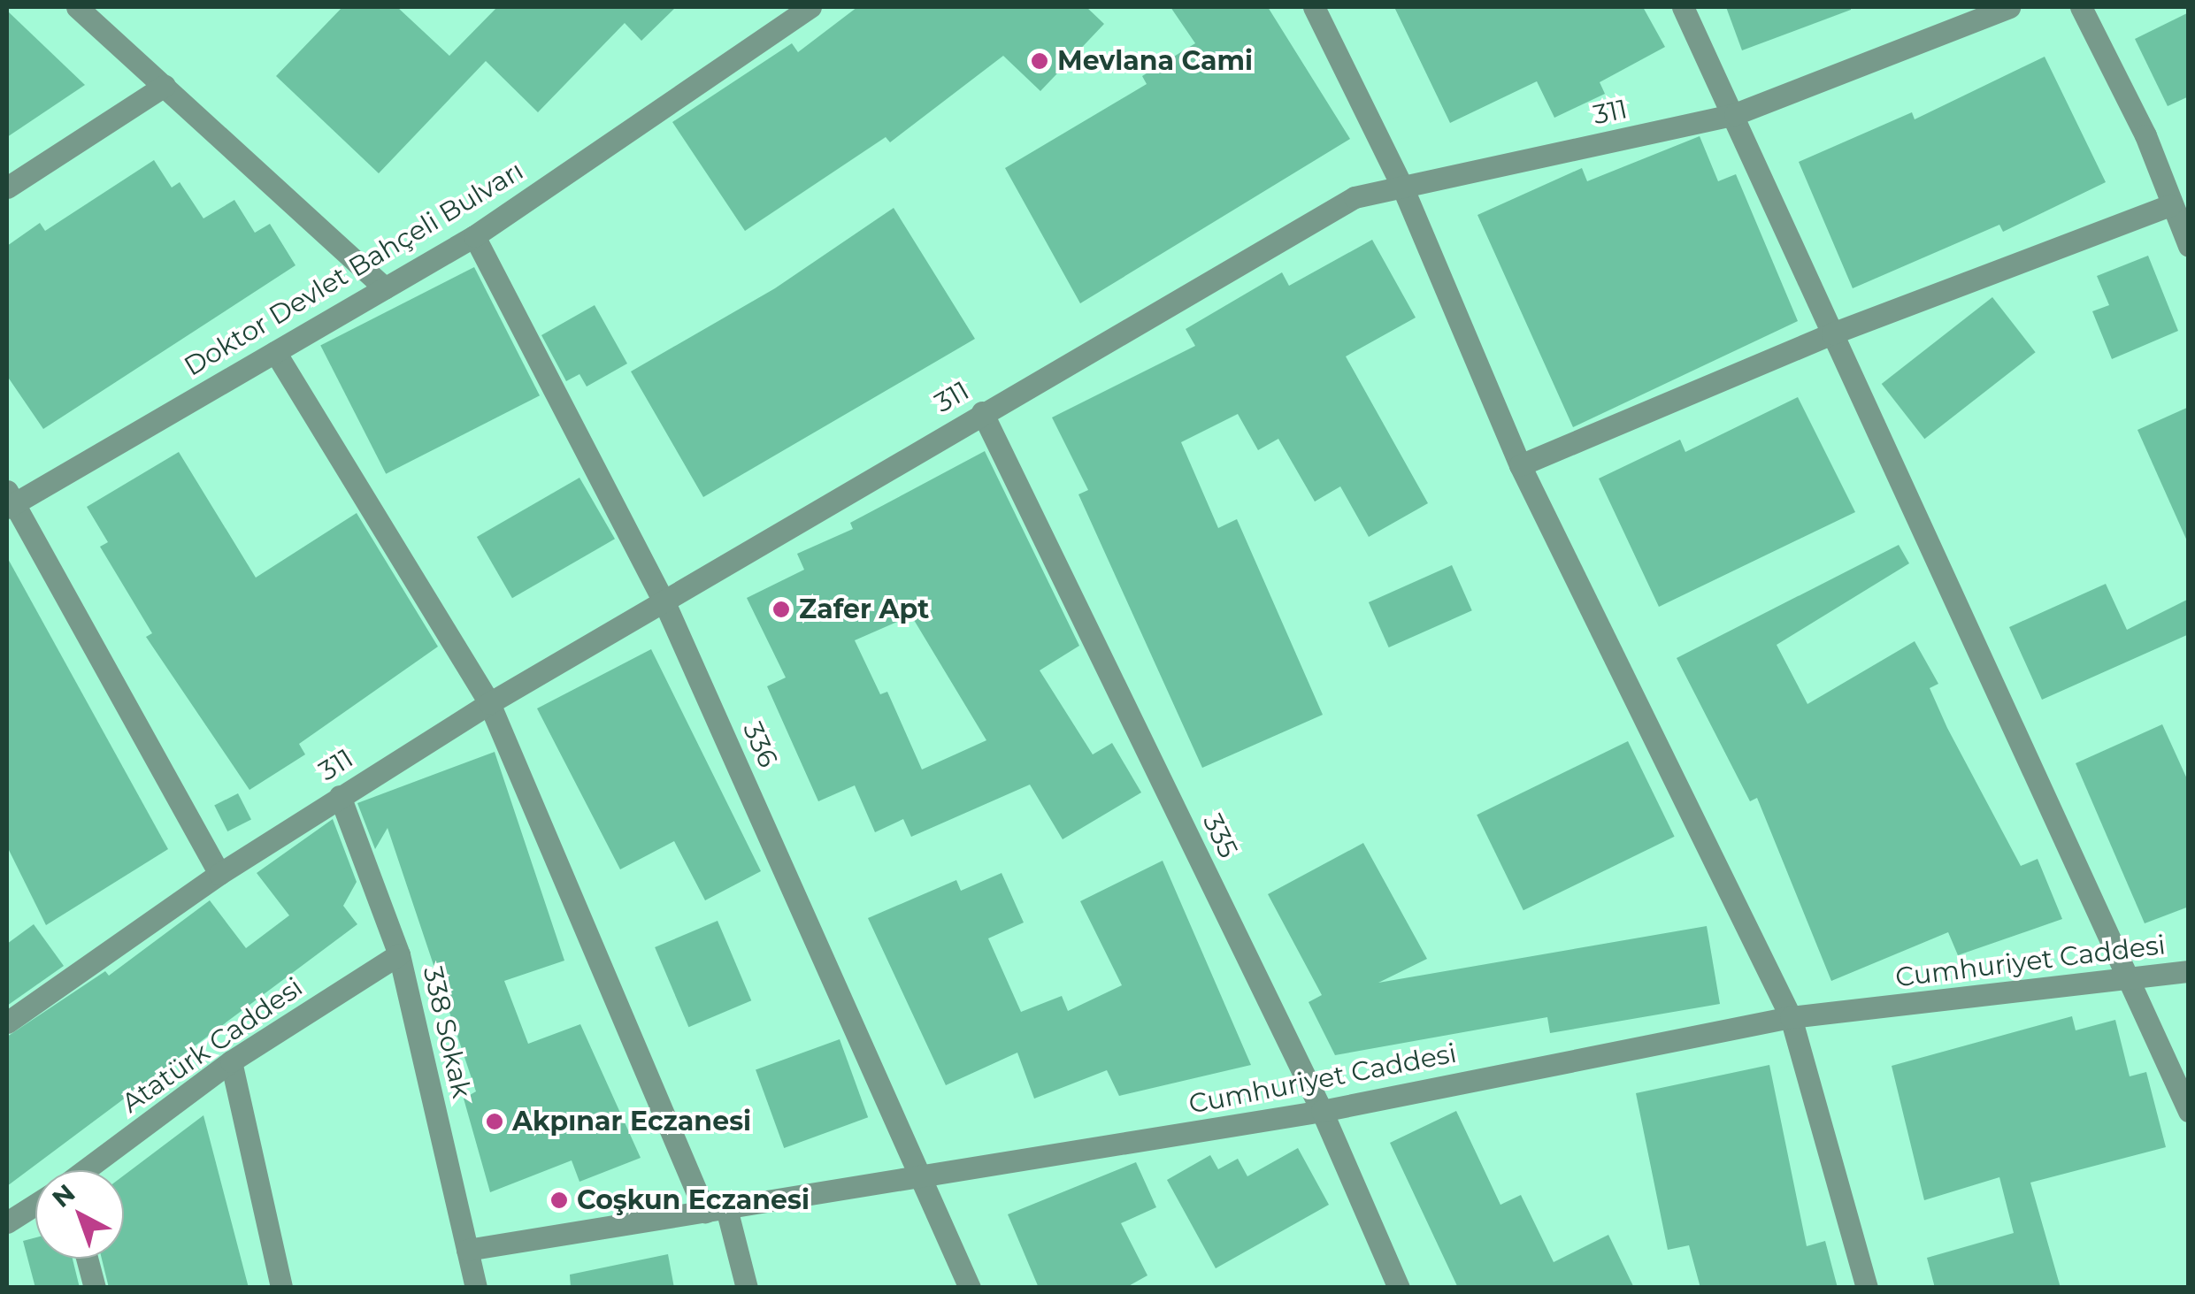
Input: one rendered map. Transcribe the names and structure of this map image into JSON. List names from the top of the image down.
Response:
{
  "streets": {
    "street": [
      "311",
      "Doktor Devlet Bahçeli Bulvarı",
      "336",
      "335",
      "Cumhuriyet Caddesi",
      "338 Sokak",
      "Atatürk Caddesi"
    ]
  },
  "crossings": [
    ["311", "336"],
    ["311", "335"],
    ["311", "338 Sokak"],
    ["Doktor Devlet Bahçeli Bulvarı", "336"],
    ["336", "Cumhuriyet Caddesi"],
    ["335", "Cumhuriyet Caddesi"],
    ["Cumhuriyet Caddesi", "338 Sokak"],
    ["338 Sokak", "Atatürk Caddesi"]
  ],
  "places": [
    "Mevlana Cami",
    "Zafer Apt",
    "Akpınar Eczanesi",
    "Coşkun Eczanesi"
  ],
  "north": "top left"
}
